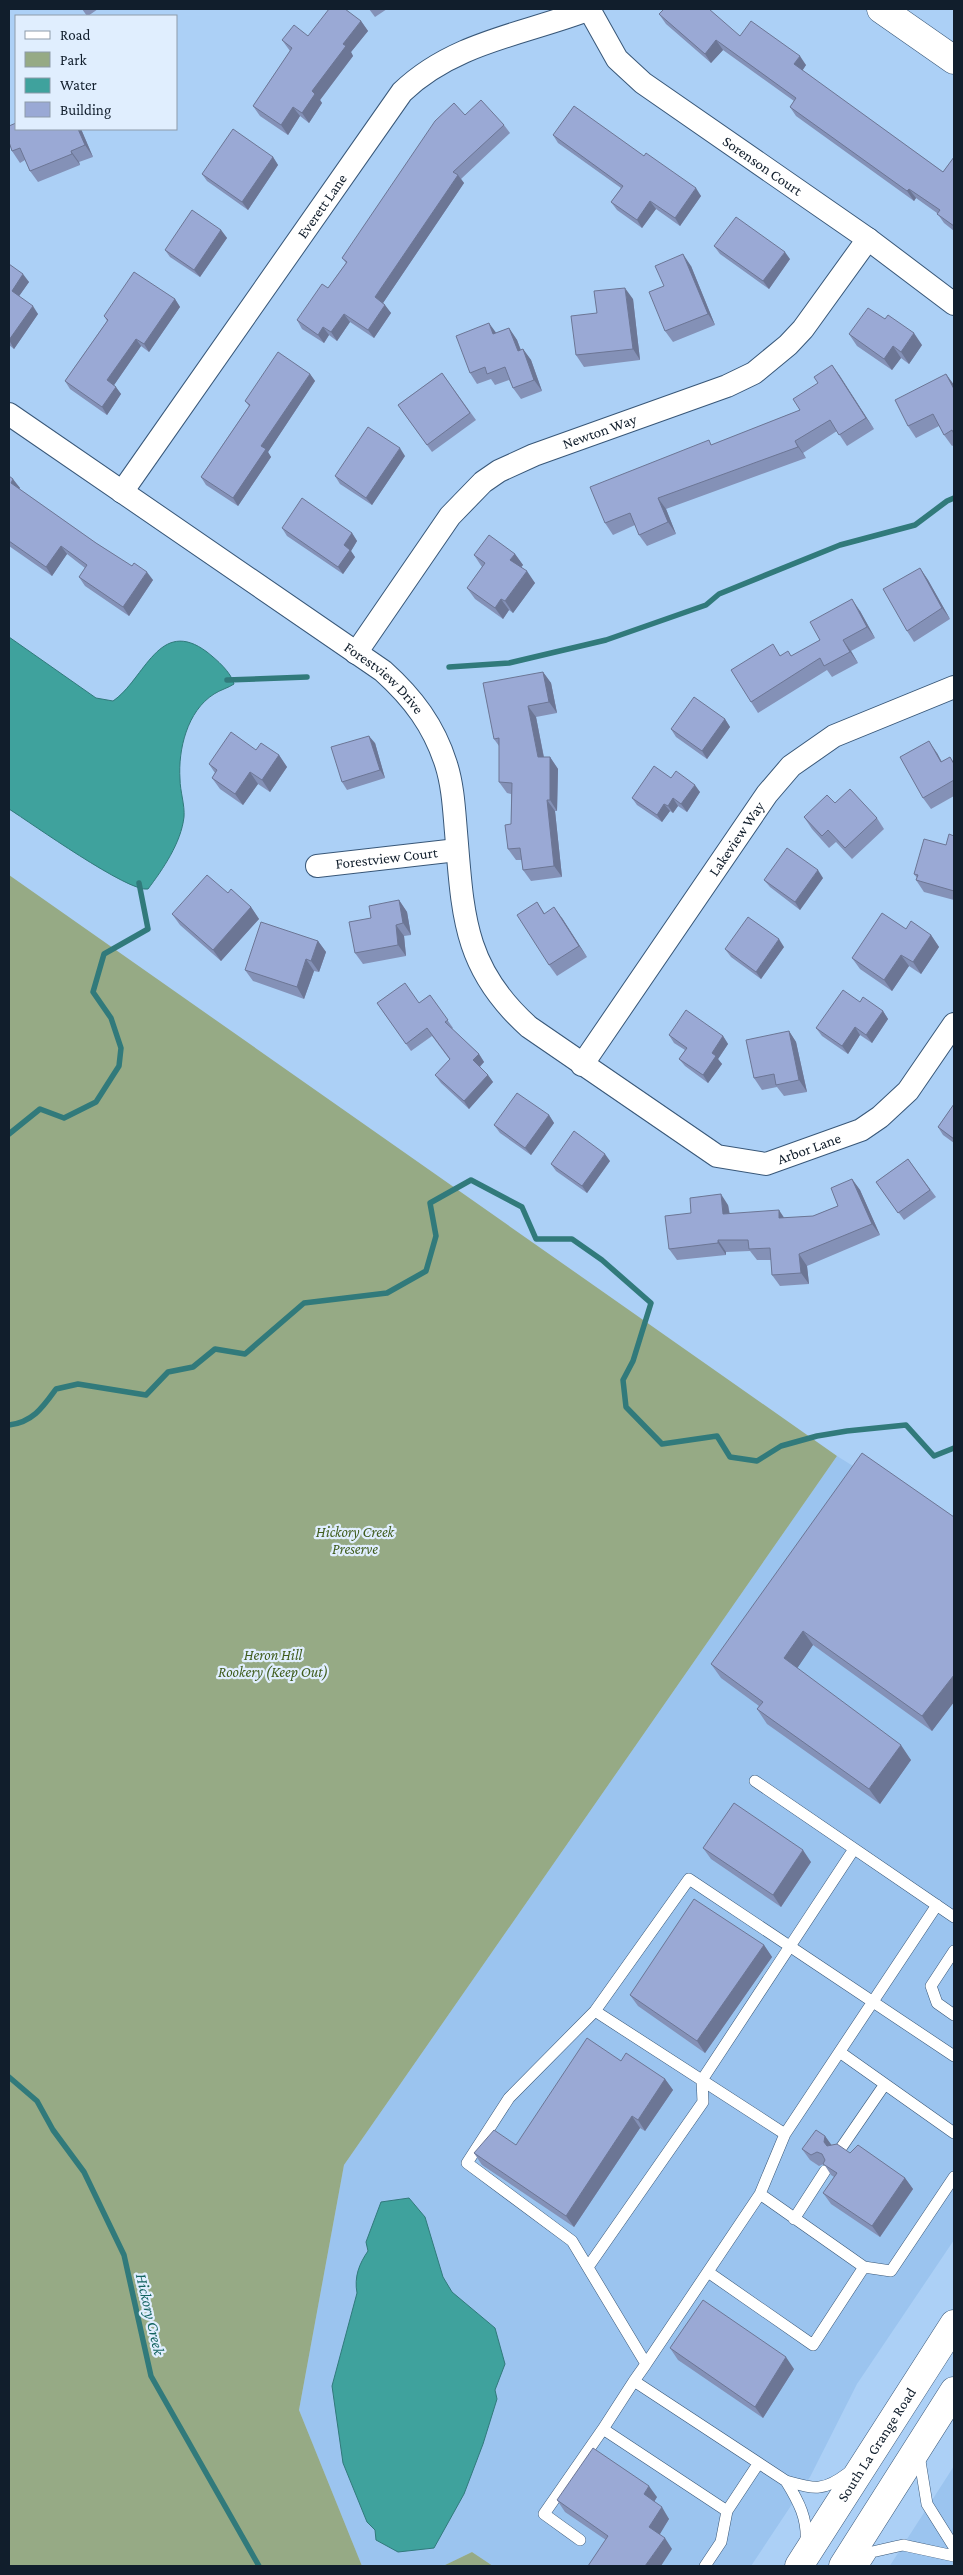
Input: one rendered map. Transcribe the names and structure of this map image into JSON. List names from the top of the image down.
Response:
{
  "streets": {
    "main road": ["South La Grange Road"],
    "street": [
      "Sorenson Court",
      "Everett Lane",
      "Newton Way",
      "Forestview Drive",
      "Lakeview Way",
      "Forestview Court",
      "Arbor Lane"
    ]
  },
  "crossings": [
    ["Sorenson Court", "Everett Lane"],
    ["Sorenson Court", "Newton Way"],
    ["Everett Lane", "Forestview Drive"],
    ["Newton Way", "Forestview Drive"],
    ["Forestview Drive", "Lakeview Way"],
    ["Forestview Drive", "Forestview Court"],
    ["Forestview Drive", "Arbor Lane"],
    ["Lakeview Way", "Arbor Lane"]
  ],
  "water": ["Hickory Creek"],
  "parks": ["Hickory Creek Preserve", "Heron Hill Rookery (Keep Out)"],
  "legend": [
    "Road",
    "Park",
    "Water",
    "Building"
  ]
}
